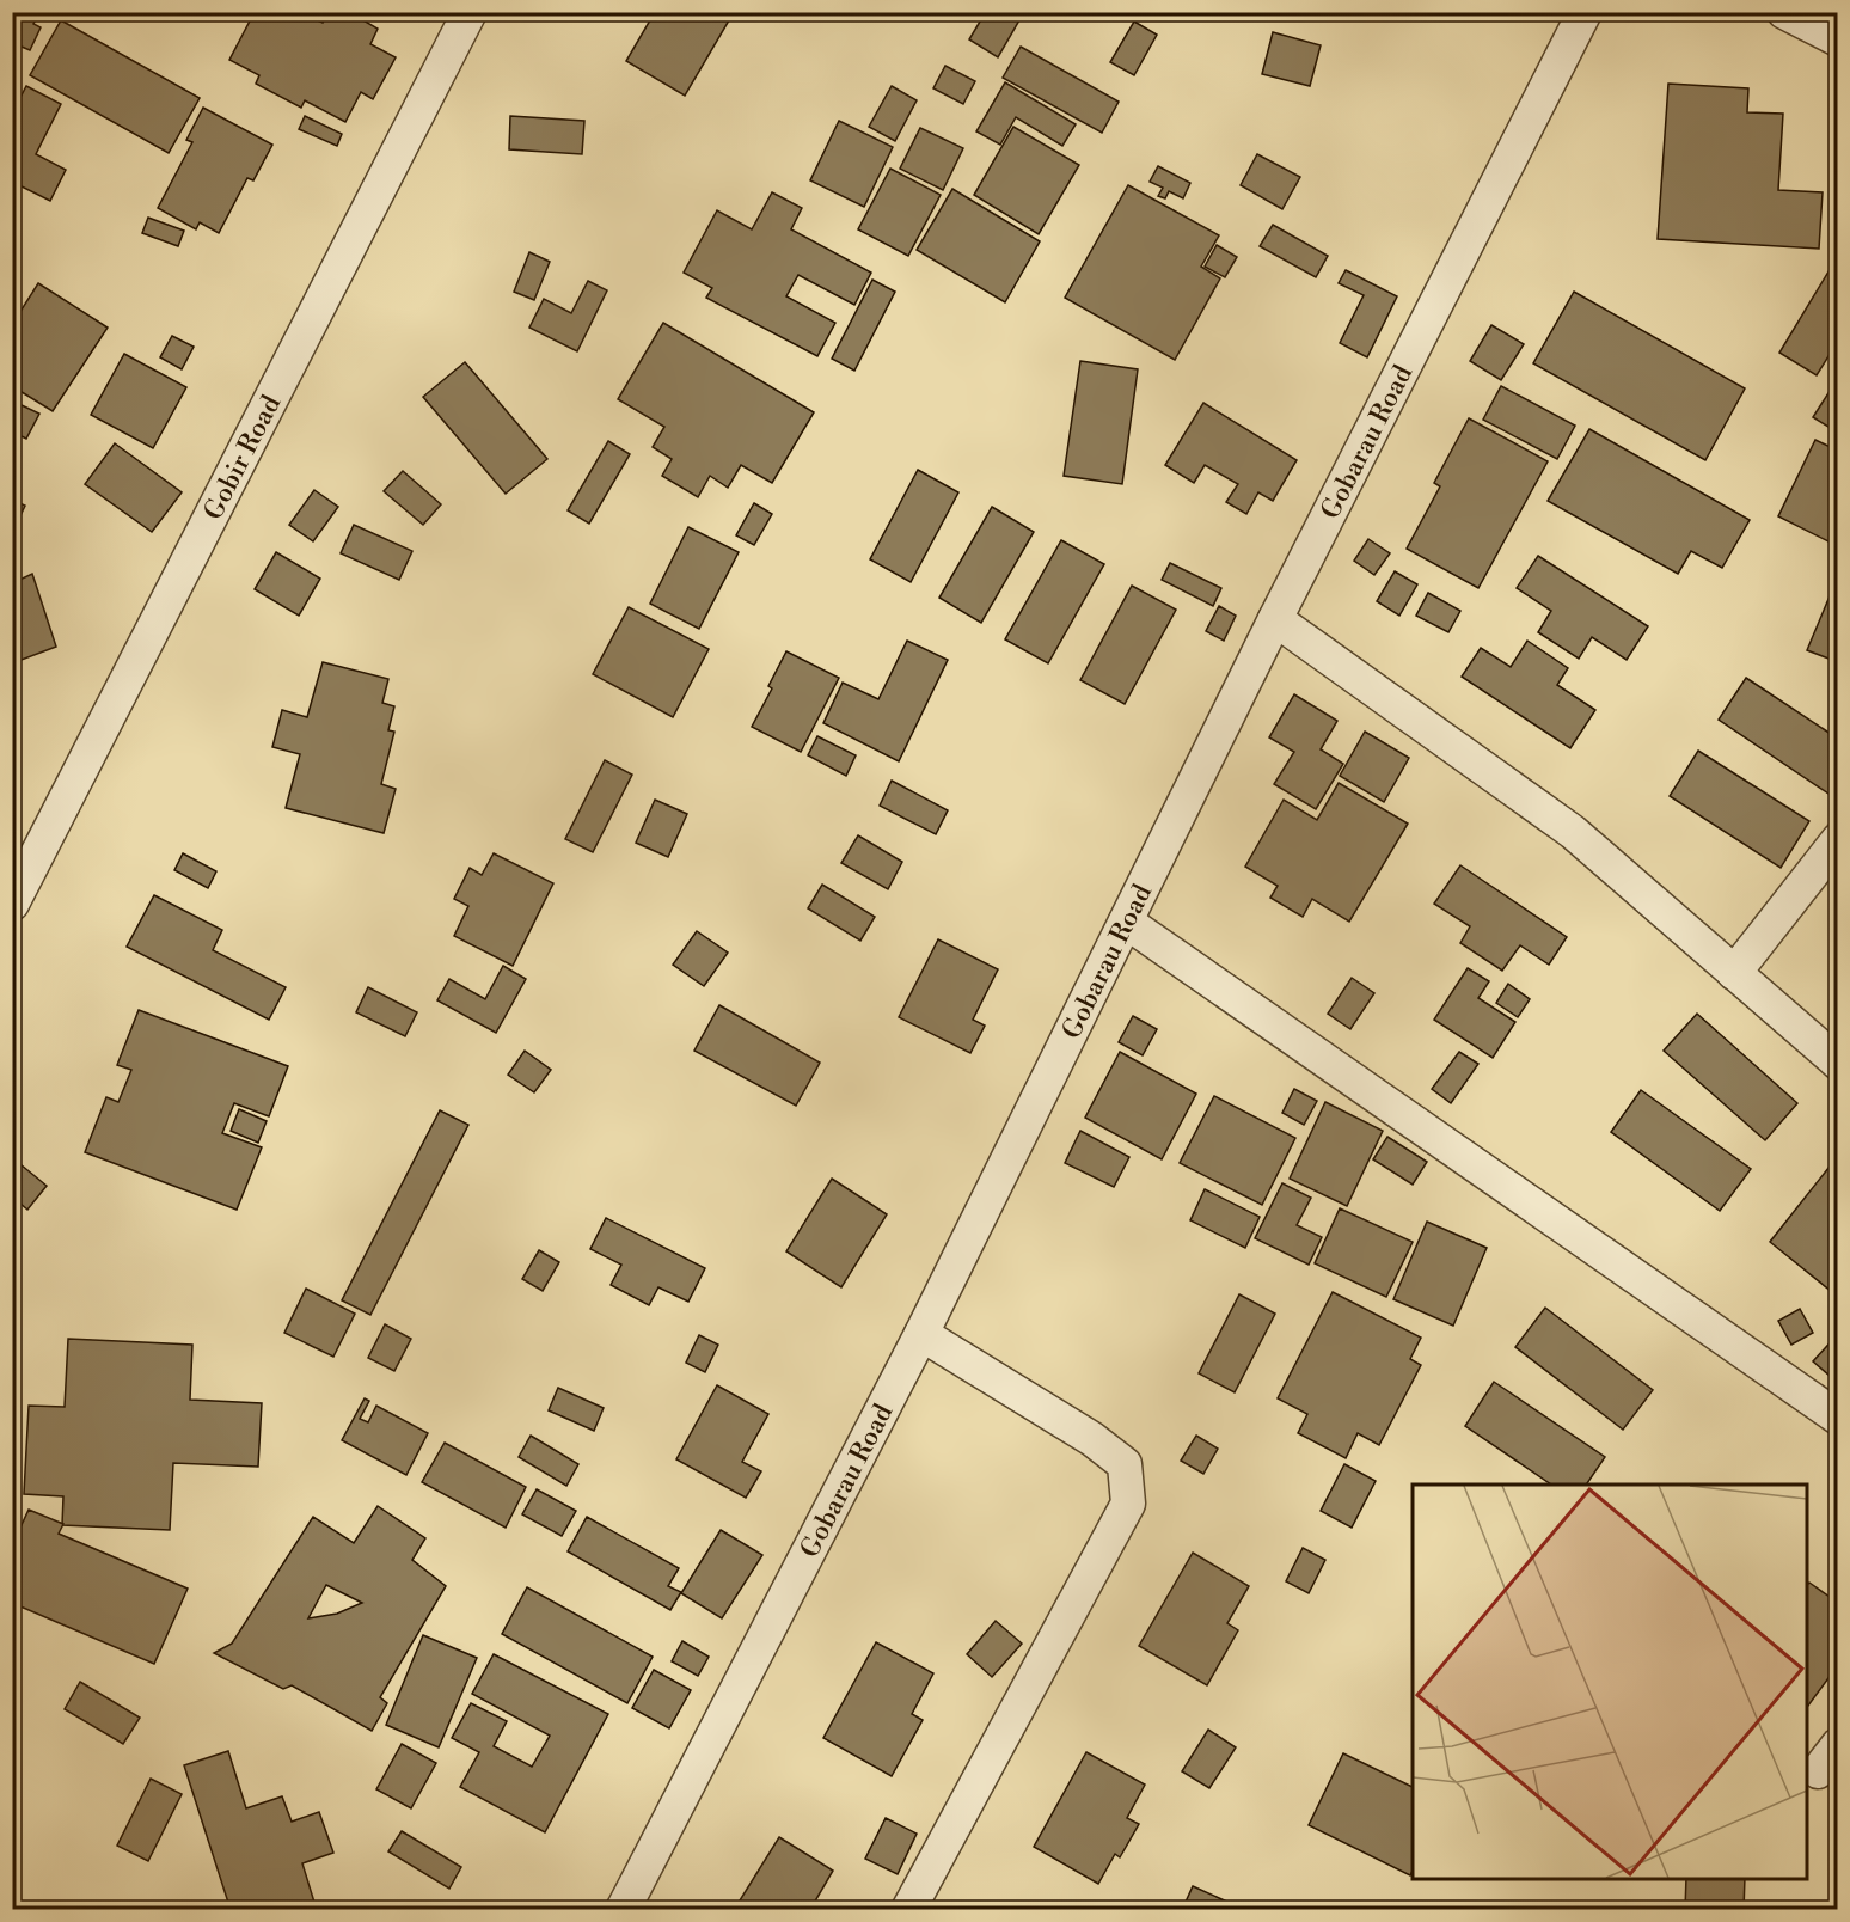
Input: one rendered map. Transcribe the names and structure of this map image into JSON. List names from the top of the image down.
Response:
{
  "streets": {
    "street": ["Gobarau Road", "Gobir Road"]
  }
}
